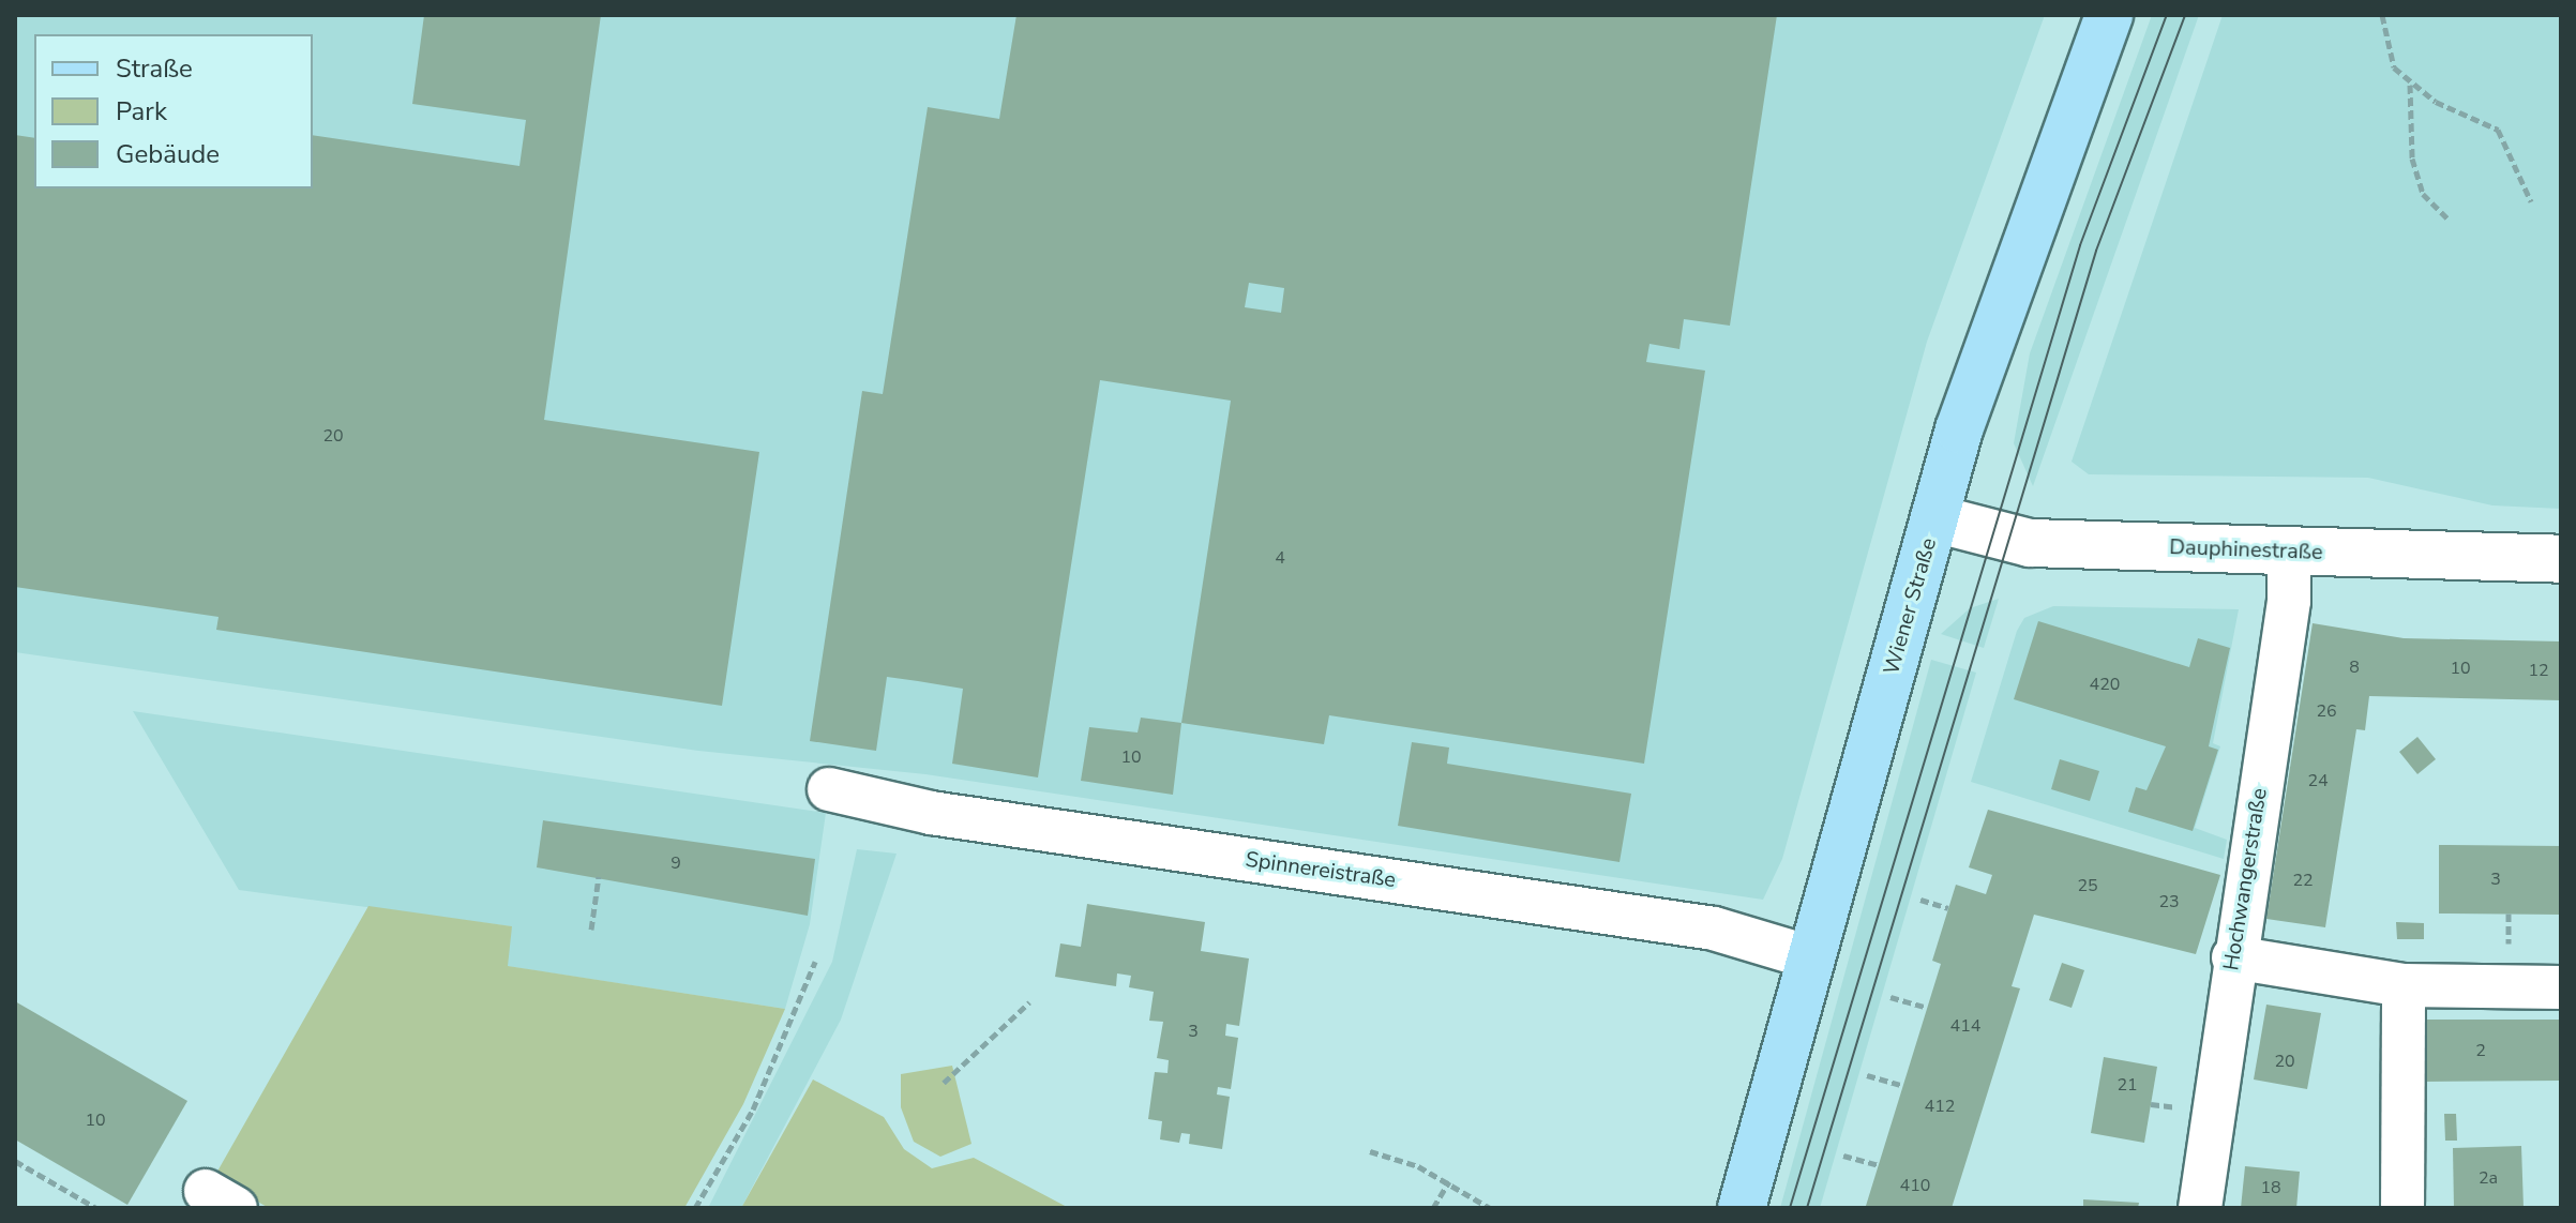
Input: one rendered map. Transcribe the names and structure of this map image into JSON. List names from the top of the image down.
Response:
{
  "streets": {
    "main road": ["Dauphinestraße", "Wiener Straße"],
    "street": ["Spinnereistraße", "Hochwangerstraße"]
  },
  "crossings": [
    ["Dauphinestraße", "Wiener Straße"],
    ["Dauphinestraße", "Hochwangerstraße"],
    ["Wiener Straße", "Spinnereistraße"]
  ],
  "house_numbers": [
    "20",
    "4",
    "8",
    "10",
    "12",
    "420",
    "26",
    "10",
    "24",
    "9",
    "3",
    "22",
    "25",
    "23",
    "414",
    "3",
    "2",
    "20",
    "21",
    "412",
    "10",
    "2a",
    "410",
    "18"
  ],
  "legend": ["Straße", "Park", "Gebäude"]
}
